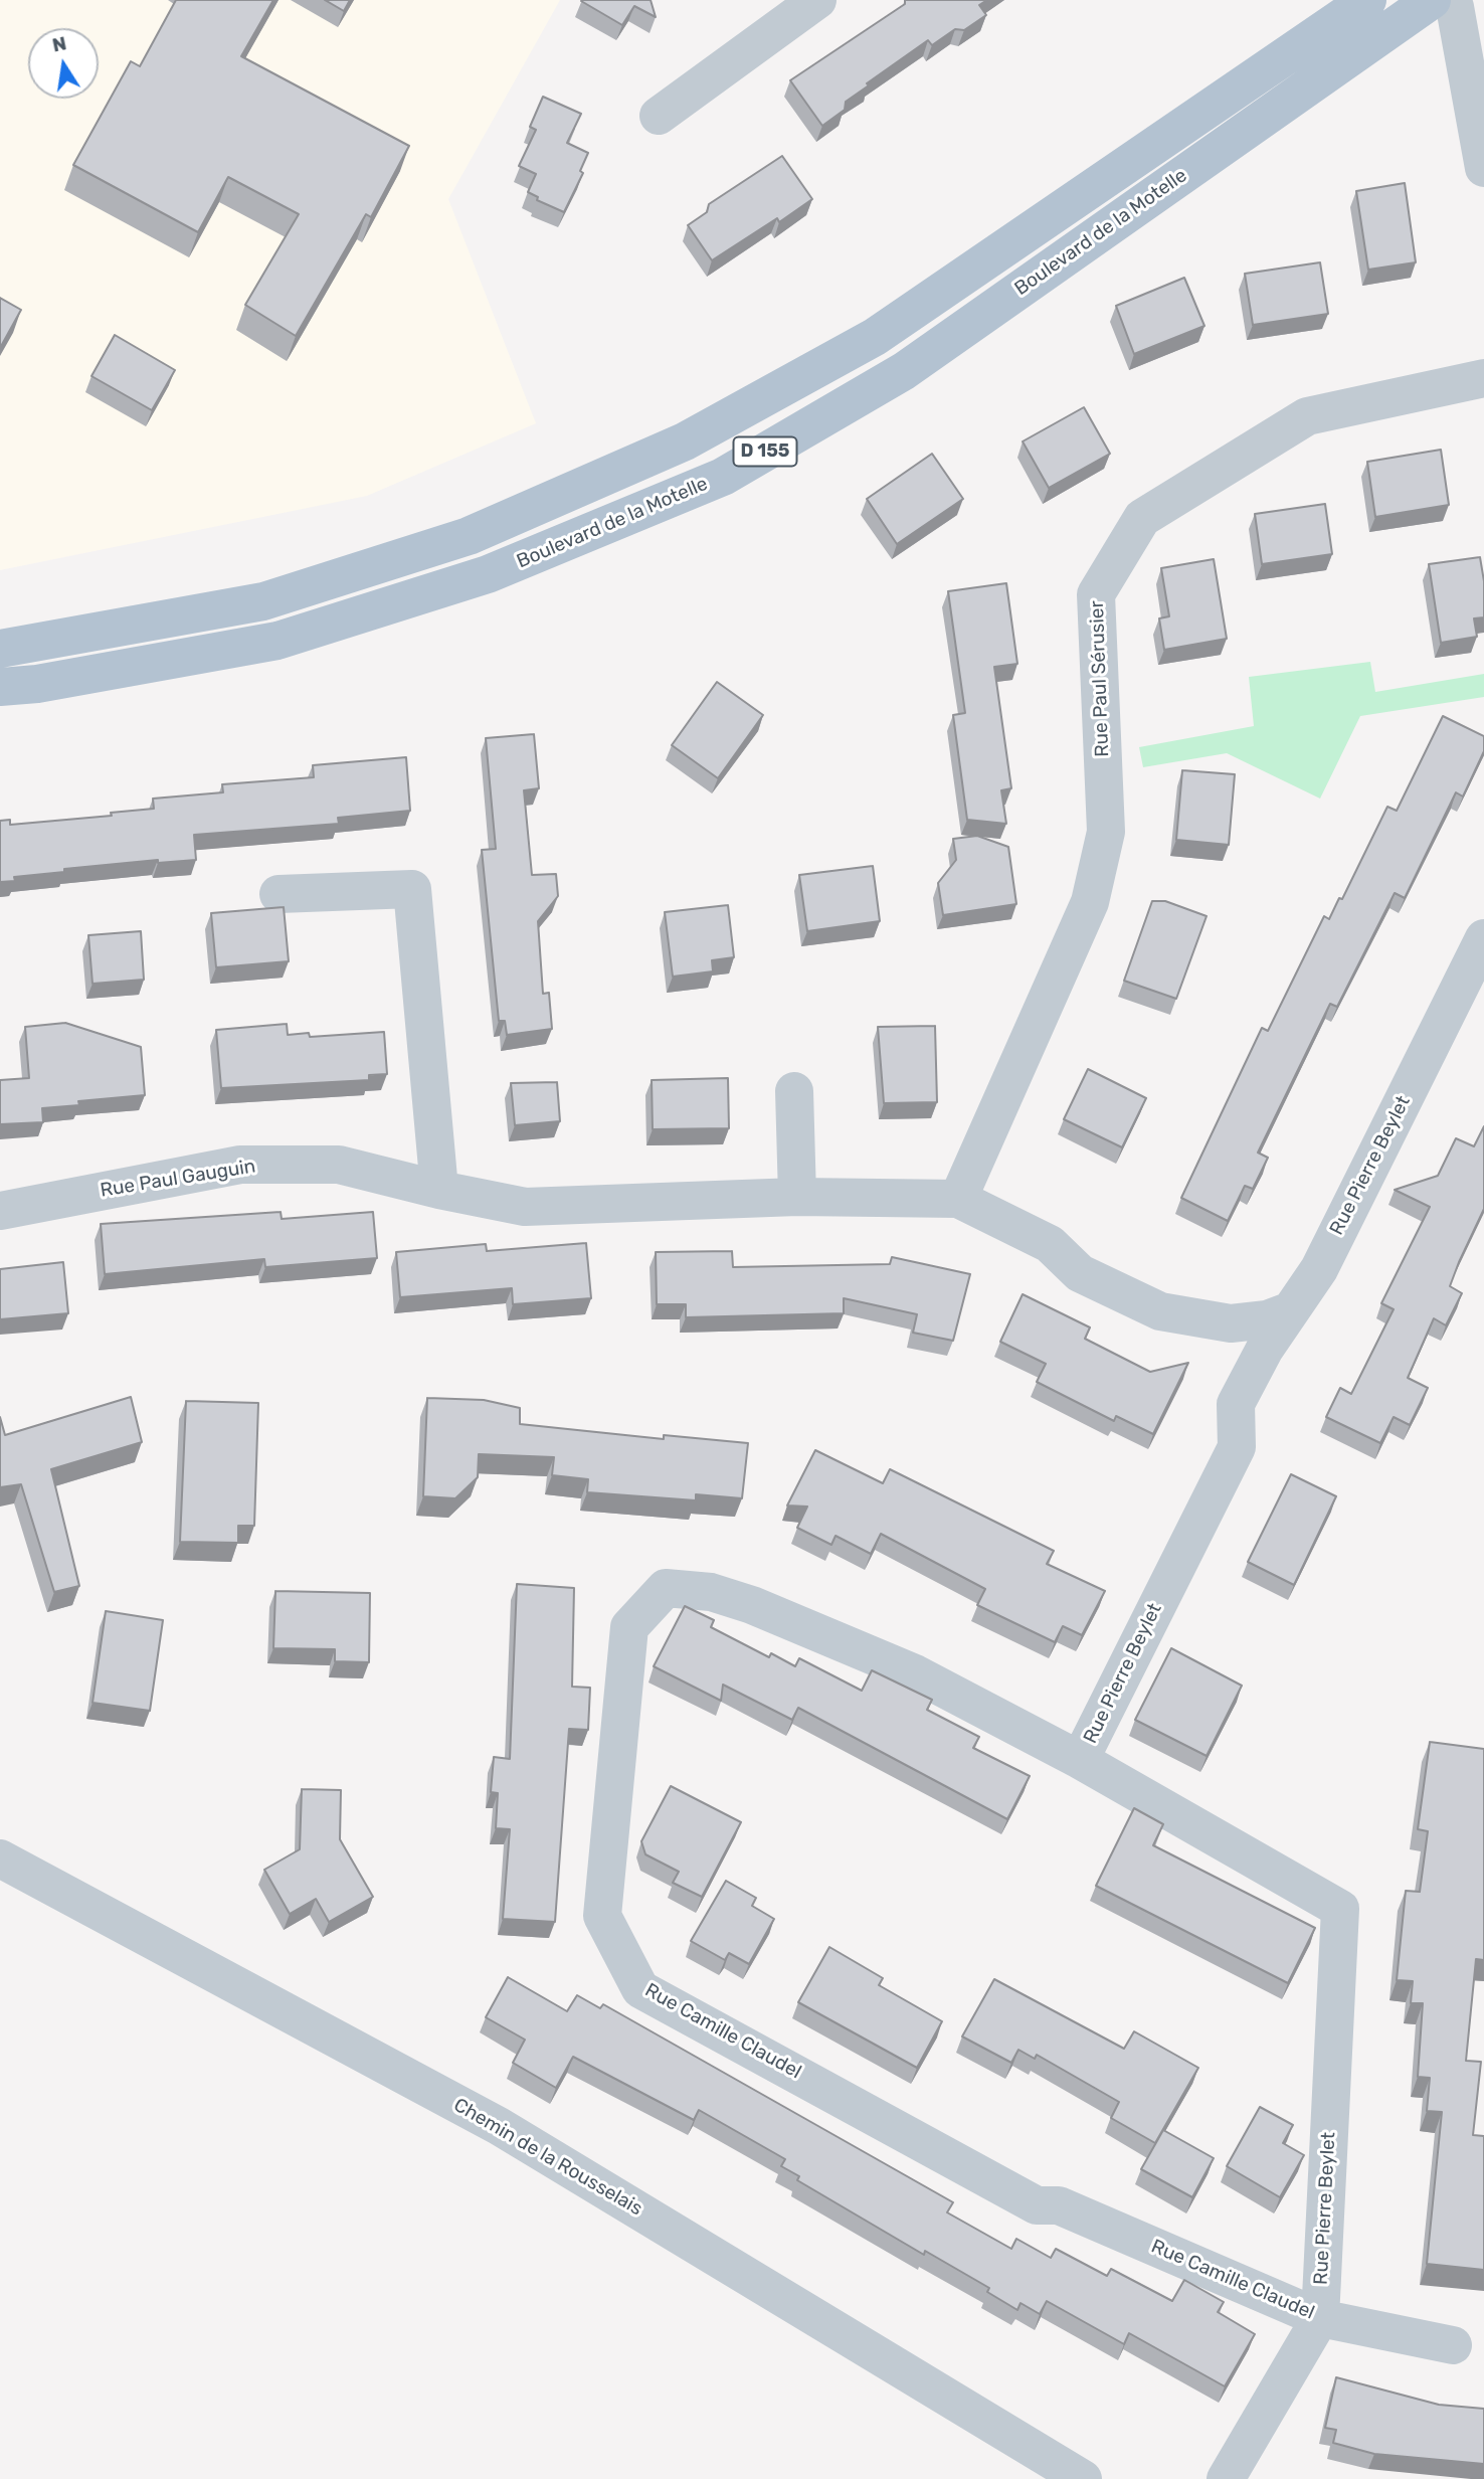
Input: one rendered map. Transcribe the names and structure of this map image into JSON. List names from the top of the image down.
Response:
{
  "streets": {
    "main road": ["Boulevard de la Motelle", "D 155"],
    "street": [
      "Rue Paul Sérusier",
      "Rue Pierre Beylet",
      "Rue Paul Gauguin",
      "Rue Camille Claudel",
      "Chemin de la Rousselais"
    ]
  },
  "crossings": [
    ["Rue Paul Sérusier", "Rue Paul Gauguin"],
    ["Rue Pierre Beylet", "Rue Paul Gauguin"],
    ["Rue Pierre Beylet", "Rue Camille Claudel"]
  ],
  "north": "top"
}
